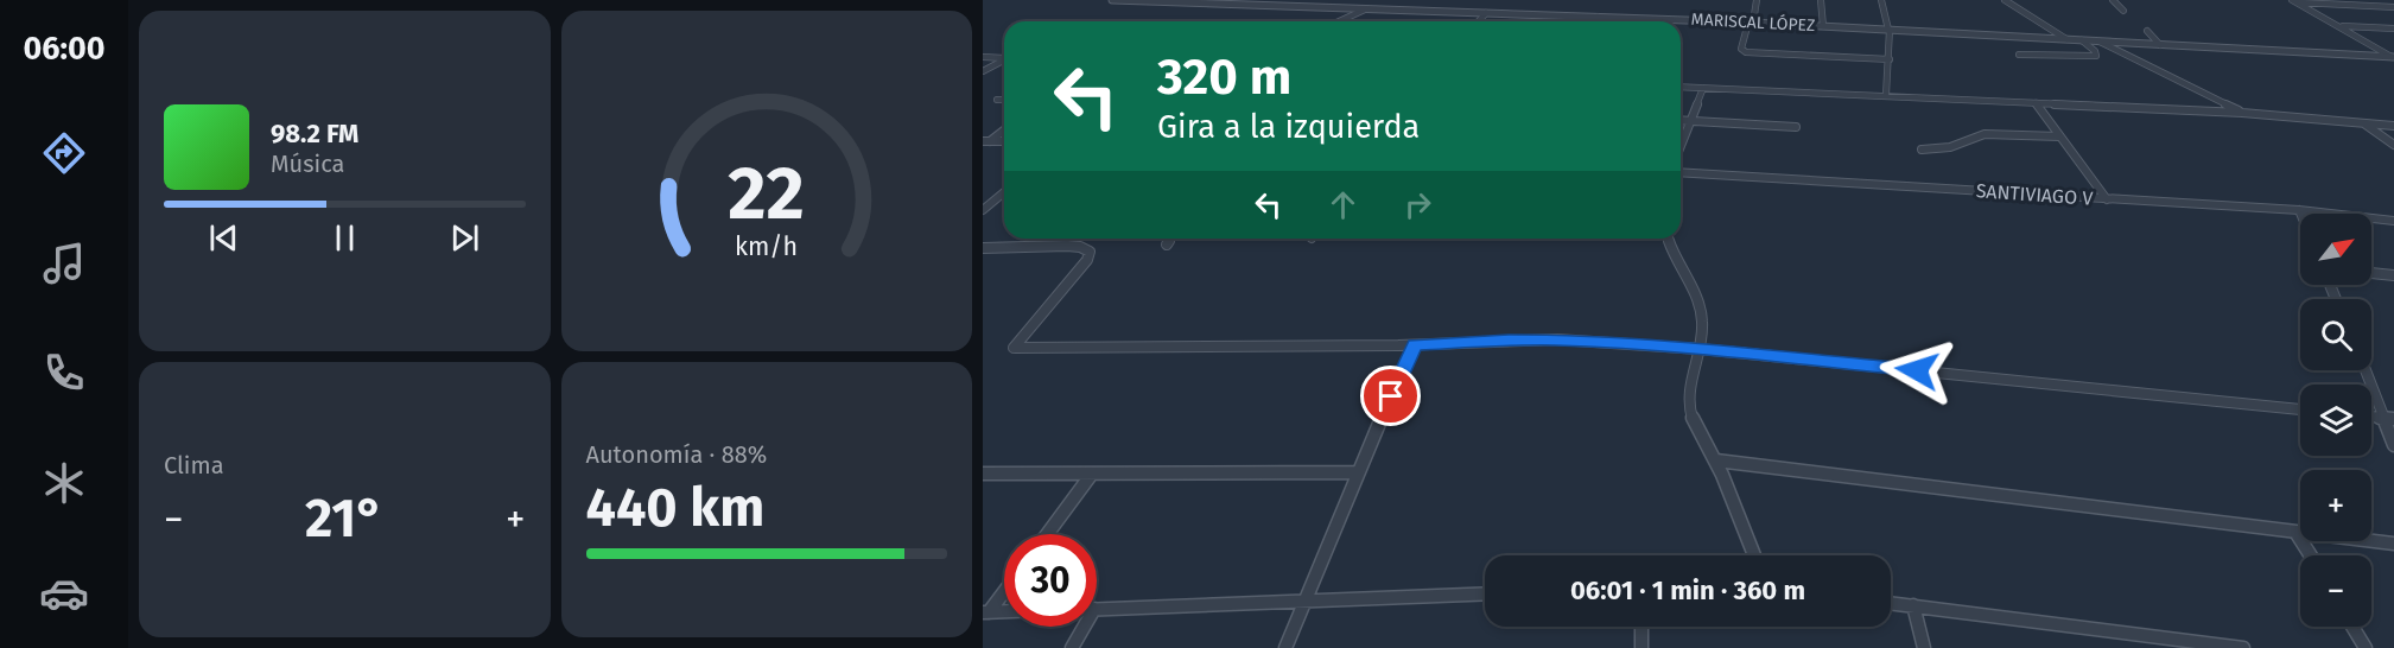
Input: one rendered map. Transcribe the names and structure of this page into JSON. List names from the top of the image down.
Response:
{
  "streets": {
    "street": ["MARISCAL LÓPEZ", "SANTIVIAGO V"]
  },
  "north": "top right",
  "page": {
    "tabs": "06:00",
    "turn": ["320 m", "Gira a la izquierda"],
    "song": ["98.2 FM", "Música"],
    "map_buttons": ["+", "−"],
    "tile": [
      "Clima",
      ["Autonomía · 88%", "440 km"]
    ],
    "heat": ["−", "21°", "+"],
    "limit": "30",
    "trip": "06:01 · 1 min · 360 m",
    "gauge": ["22", "km/h"]
  }
}
